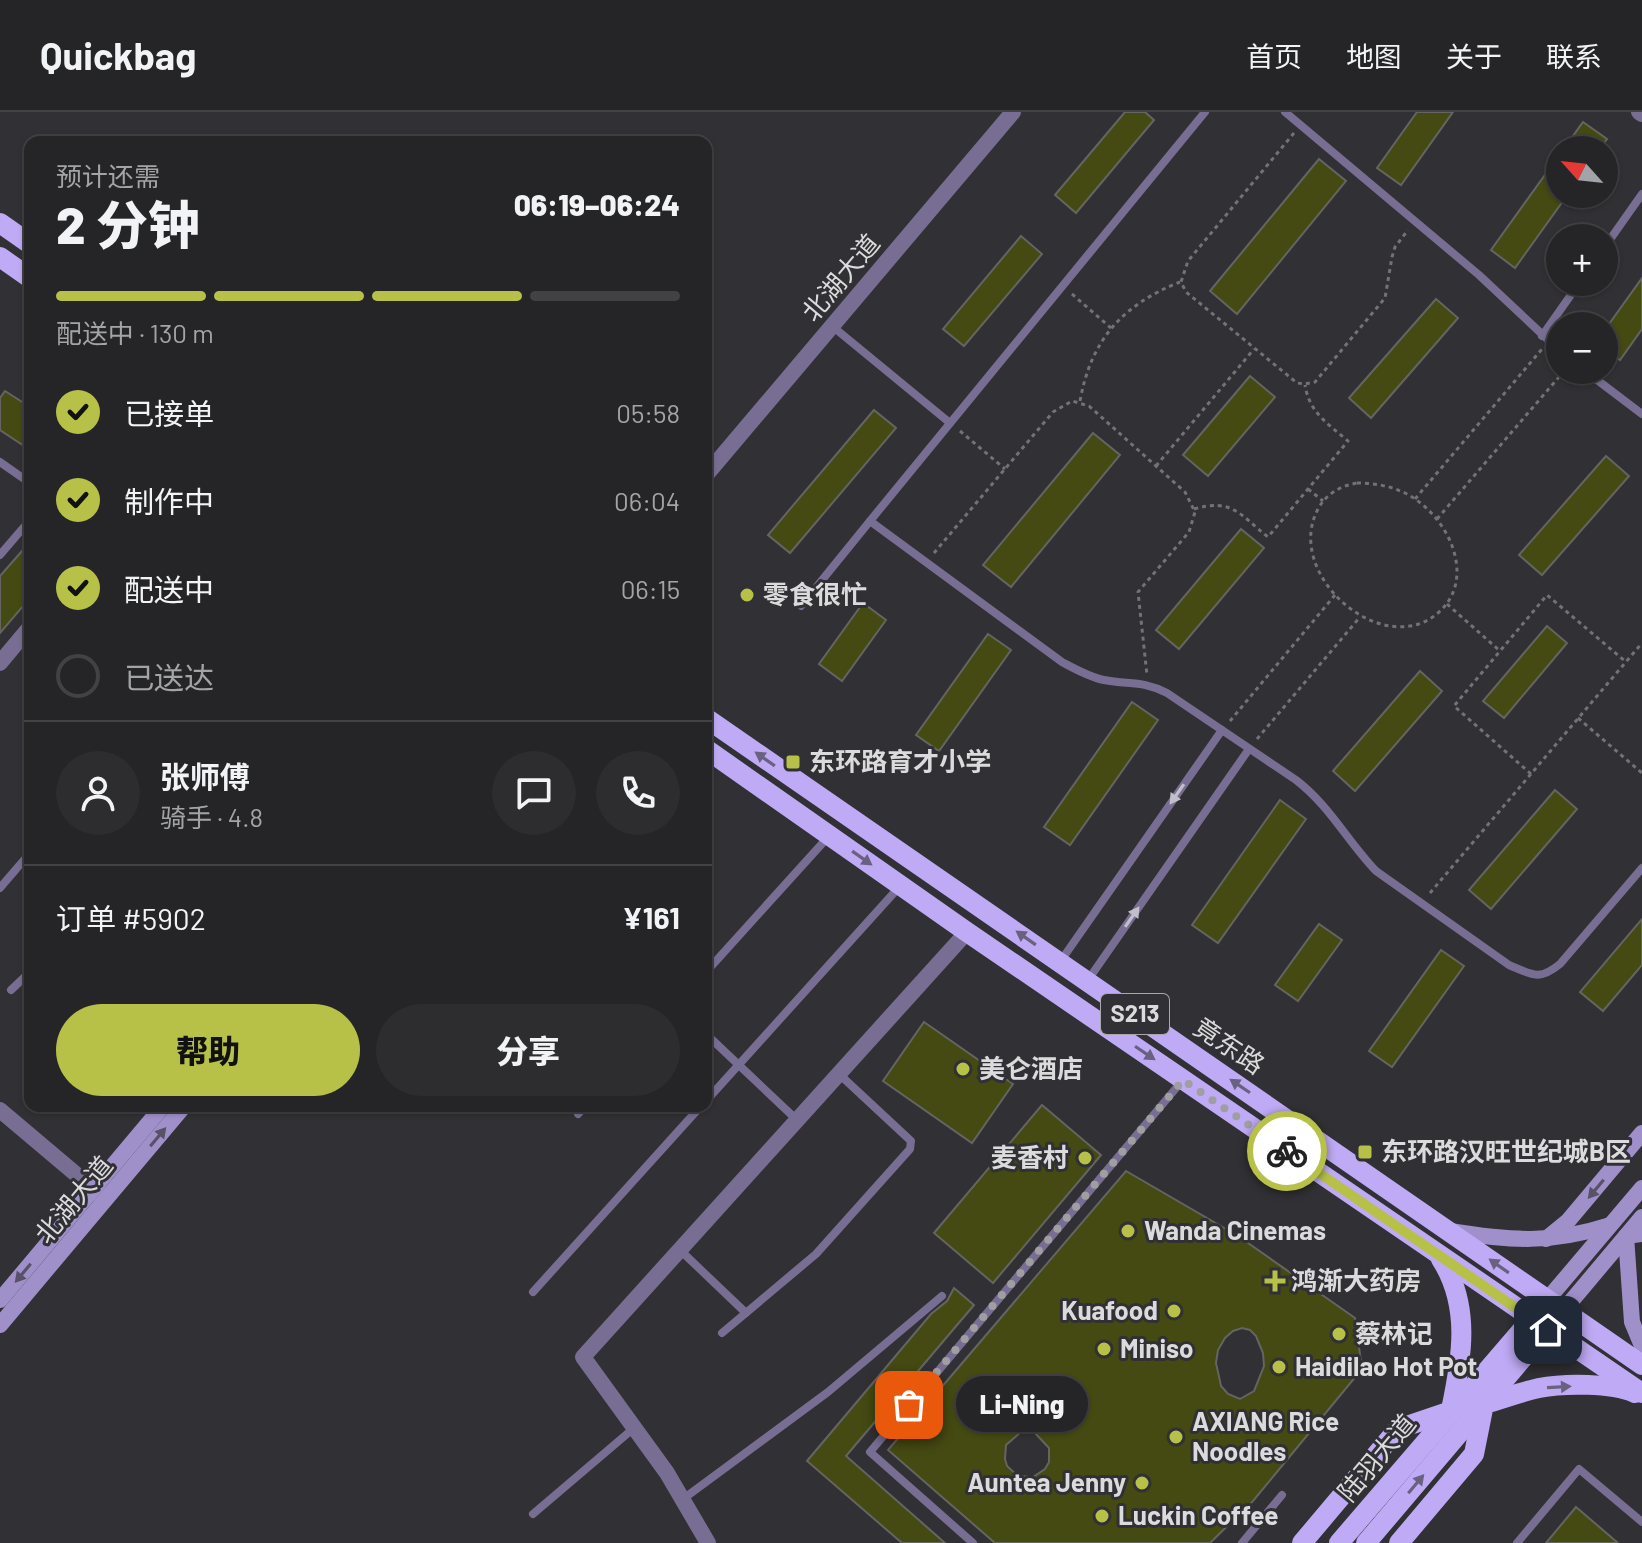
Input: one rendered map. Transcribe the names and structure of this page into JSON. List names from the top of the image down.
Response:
{
  "streets": {
    "main road": [
      "北湖大道",
      "S213",
      "竟东路",
      "陆羽大道"
    ]
  },
  "crossings": [
    ["竟东路", "陆羽大道"]
  ],
  "places": {
    "other": [
      "零食很忙",
      "美仑酒店",
      "麦香村",
      "Wanda Cinemas",
      "Kuafood",
      "蔡林记",
      "Miniso",
      "Haidilao Hot Pot",
      "Li-Ning",
      "AXIANG Rice Noodles",
      "Auntea Jenny",
      "Luckin Coffee"
    ],
    "transit": ["东环路育才小学", "东环路汉旺世纪城B区"],
    "health": ["鸿渐大药房"]
  },
  "north": "top left",
  "page": {
    "header": "Quickbag",
    "nav": [
      "首页",
      "地图",
      "关于",
      "联系"
    ],
    "map_buttons": ["+", "−"],
    "heading": ["2 分钟", "预计还需", "06:19–06:24"],
    "panel": [
      "张师傅",
      "骑手 · 4.8",
      "订单 #5902",
      "¥161"
    ],
    "bar": "配送中 · 130 m",
    "list": [
      ["已接单", "05:58"],
      ["制作中", "06:04"],
      ["配送中", "06:15"],
      "已送达"
    ],
    "buttons": ["帮助", "分享"],
    "bubble": "Li-Ning"
  }
}
